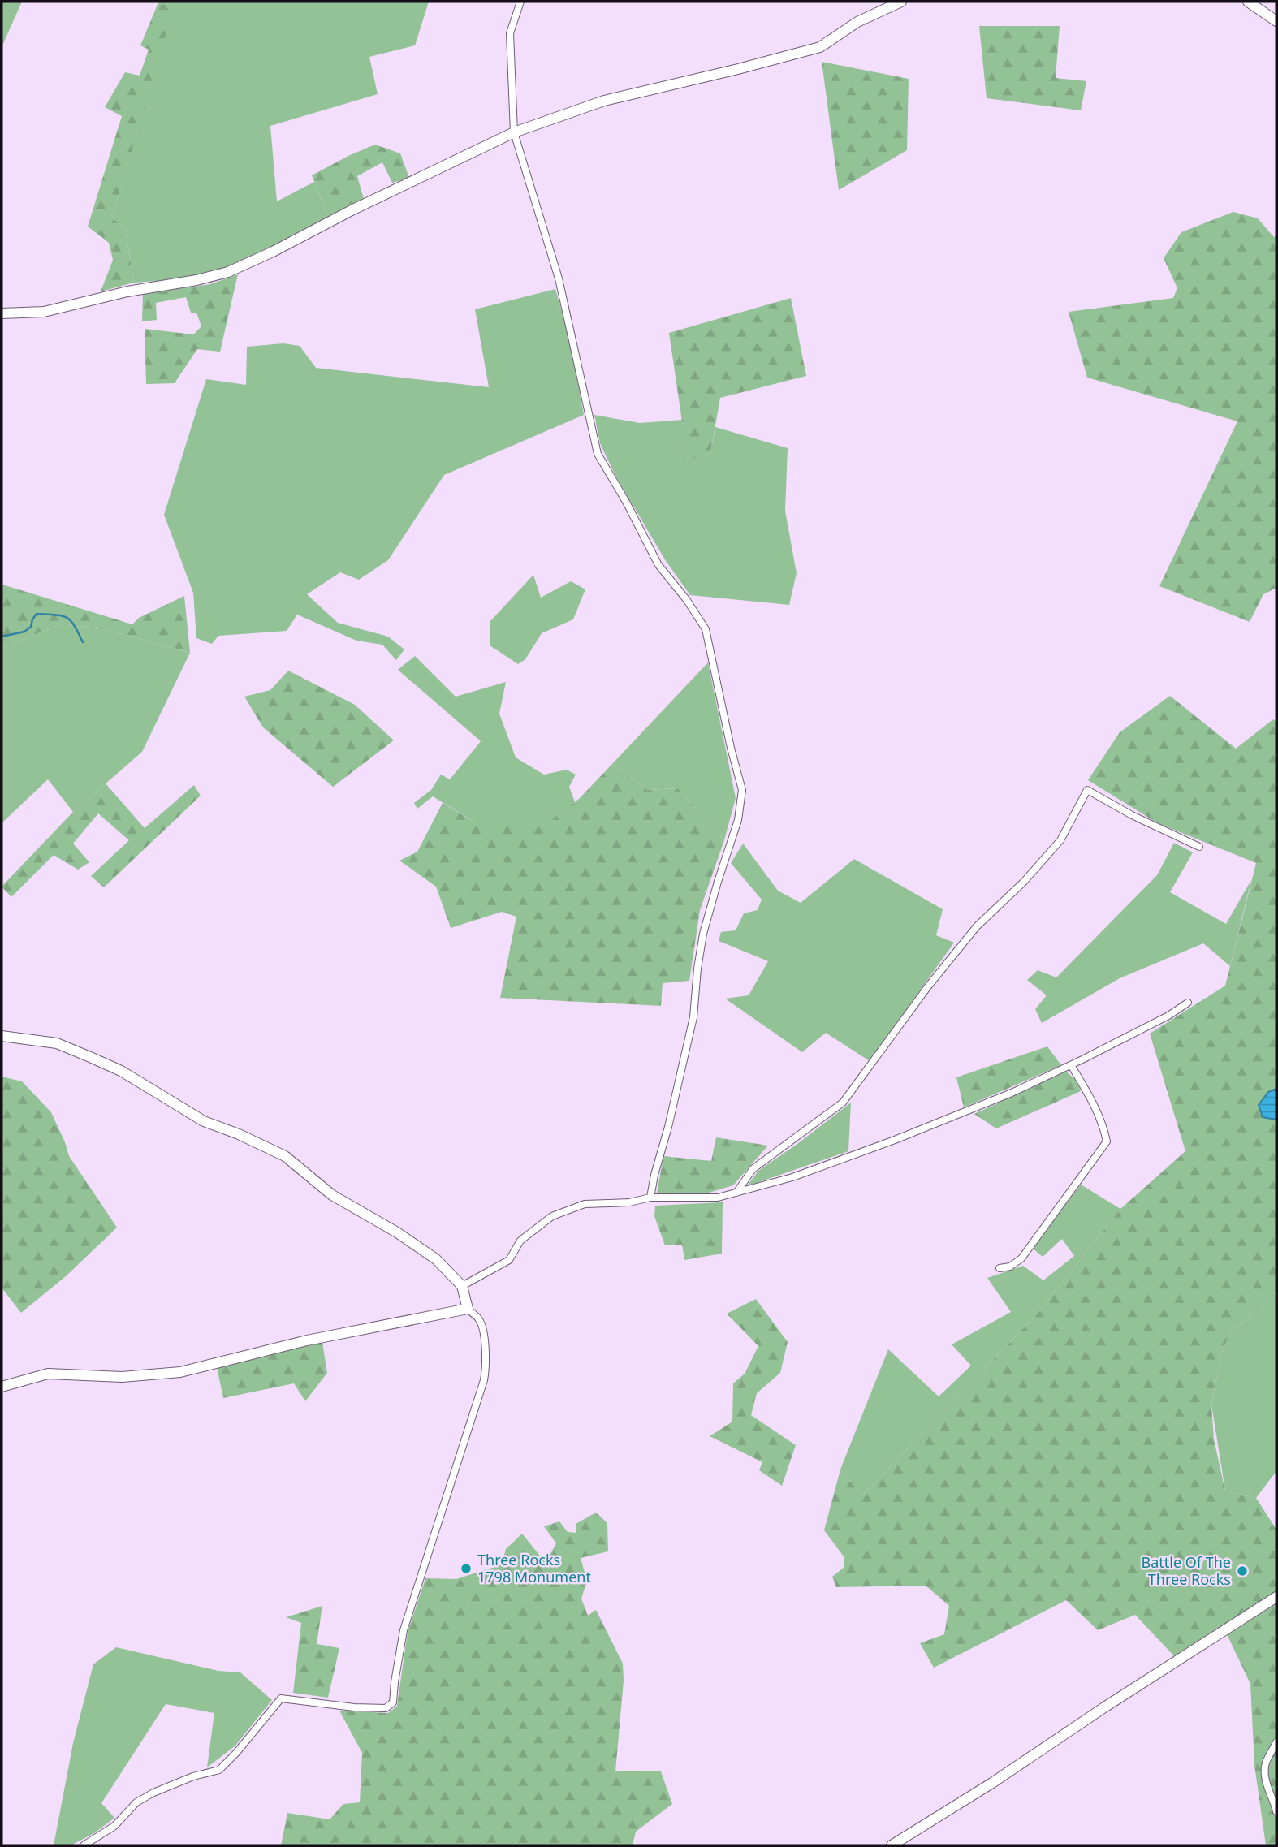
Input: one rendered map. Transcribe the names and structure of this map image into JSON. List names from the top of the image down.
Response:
{
  "places": ["Three Rocks 1798 Monument", "Battle Of The Three Rocks"]
}
